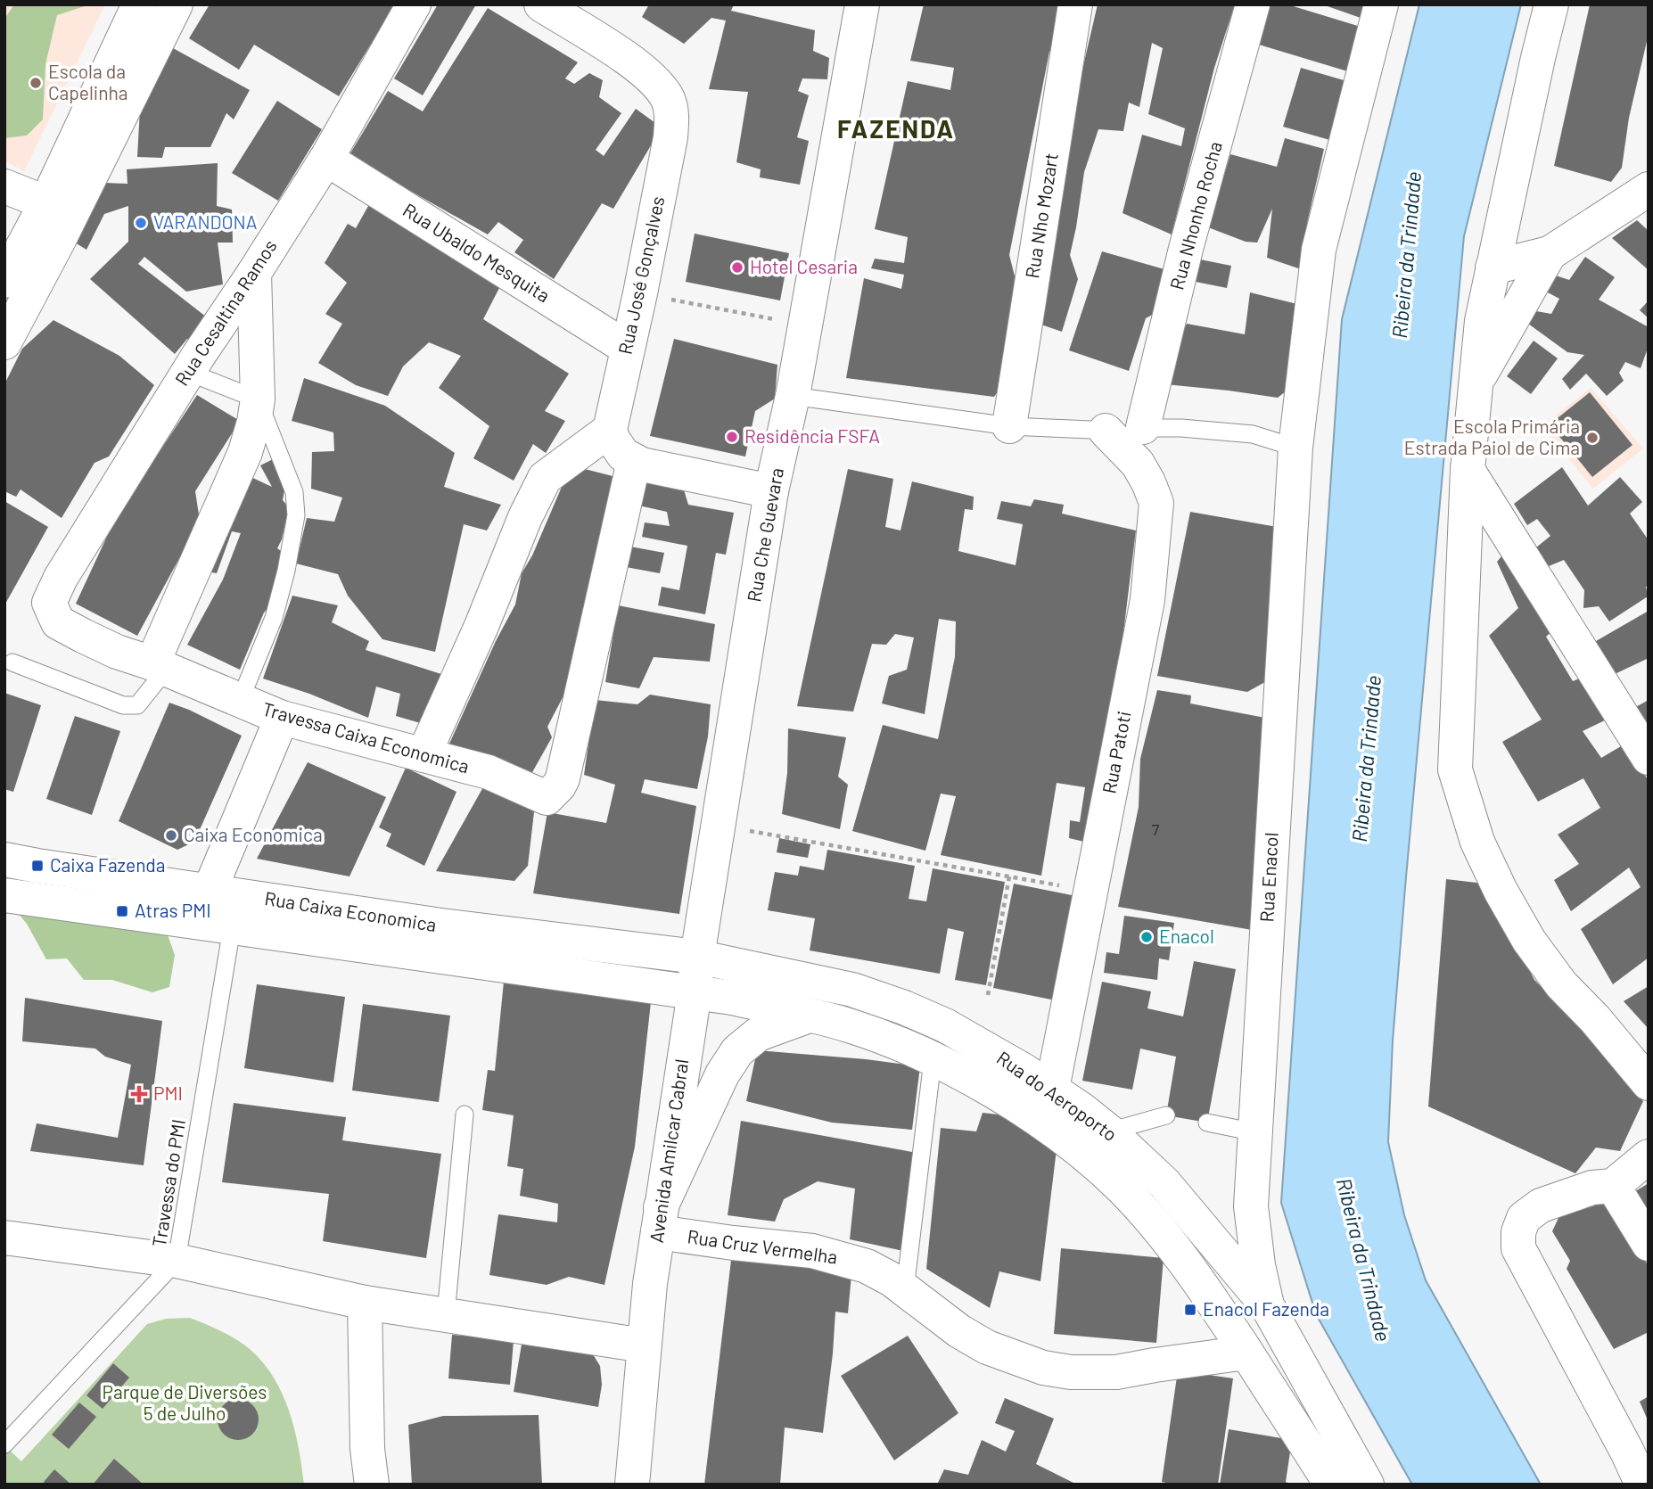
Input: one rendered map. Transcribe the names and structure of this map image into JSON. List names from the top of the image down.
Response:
{
  "streets": {
    "street": [
      "Rua Nho Mozart",
      "Rua Nhonho Rocha",
      "Rua Ubaldo Mesquita",
      "Rua José Gonçalves",
      "Rua Cesaltina Ramos",
      "Rua Che Guevara",
      "Travessa Caixa Economica",
      "Rua Patoti",
      "Rua Enacol",
      "Rua Caixa Economica",
      "Rua do Aeroporto",
      "Avenida Amilcar Cabral",
      "Rua Cruz Vermelha"
    ],
    "lane": ["Travessa do PMI"]
  },
  "crossings": [
    ["Rua Ubaldo Mesquita", "Rua José Gonçalves"],
    ["Rua Ubaldo Mesquita", "Rua Cesaltina Ramos"],
    ["Rua Cesaltina Ramos", "Travessa Caixa Economica"],
    ["Rua Che Guevara", "Rua Caixa Economica"],
    ["Rua Che Guevara", "Rua do Aeroporto"],
    ["Rua Che Guevara", "Avenida Amilcar Cabral"],
    ["Rua Patoti", "Rua do Aeroporto"],
    ["Rua Enacol", "Rua do Aeroporto"],
    ["Rua Caixa Economica", "Rua do Aeroporto"],
    ["Rua Caixa Economica", "Avenida Amilcar Cabral"],
    ["Rua do Aeroporto", "Avenida Amilcar Cabral"],
    ["Rua do Aeroporto", "Travessa do PMI"],
    ["Rua do Aeroporto", "Rua Cruz Vermelha"],
    ["Avenida Amilcar Cabral", "Rua Cruz Vermelha"]
  ],
  "districts": ["FAZENDA"],
  "water": ["Ribeira da Trindade"],
  "parks": ["Parque de Diversões 5 de Julho"],
  "places": {
    "other": [
      "Escola da Capelinha",
      "VARANDONA",
      "Hotel Cesaria",
      "Residência FSFA",
      "Escola Primária Estrada Paiol de Cima",
      "Caixa Economica",
      "Enacol"
    ],
    "transit": ["Caixa Fazenda", "Atras PMI", "Enacol Fazenda"],
    "health": ["PMI"]
  },
  "house_numbers": ["7"]
}
